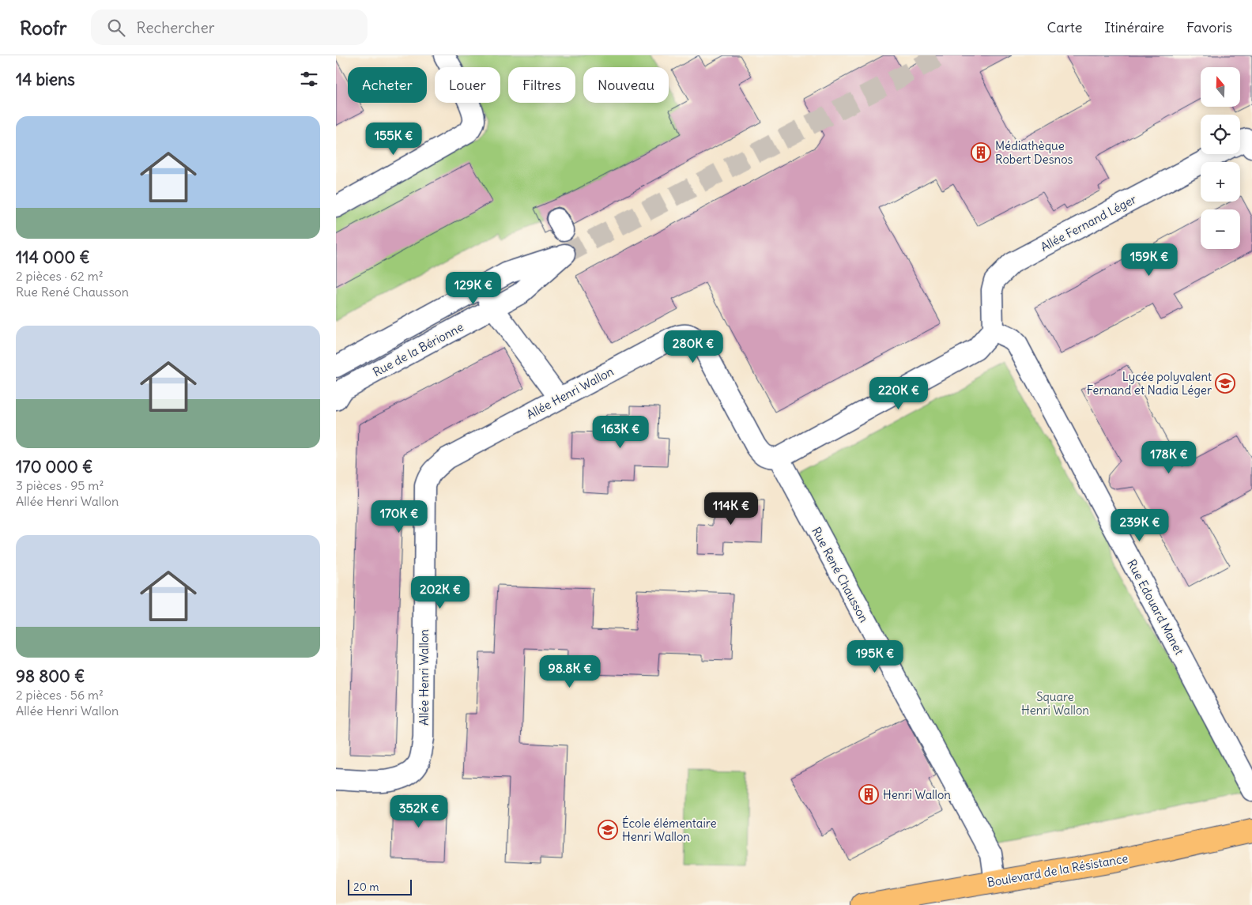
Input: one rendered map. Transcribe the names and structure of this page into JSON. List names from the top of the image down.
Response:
{
  "streets": {
    "main road": ["Boulevard de la Résistance"],
    "street": [
      "Allée Fernand Léger",
      "Rue de la Bérionne",
      "Allée Henri Wallon",
      "Rue René Chausson",
      "Rue Edouard Manet"
    ]
  },
  "crossings": [
    ["Allée Fernand Léger", "Rue Edouard Manet"],
    ["Allée Henri Wallon", "Rue René Chausson"],
    ["Rue René Chausson", "Boulevard de la Résistance"]
  ],
  "parks": ["Square Henri Wallon"],
  "places": {
    "building": ["Médiathèque Robert Desnos", "Henri Wallon"],
    "school or university": ["Lycée polyvalent Fernand et Nadia Léger", "École élémentaire Henri Wallon"]
  },
  "scale_bar": "20 m",
  "north": "top",
  "page": {
    "header": "Roofr",
    "search": "Rechercher",
    "nav": ["Carte", "Itinéraire", "Favoris"],
    "heading": "14 biens",
    "map_buttons": ["+", "−"],
    "chip": [
      "Acheter",
      "Louer",
      "Filtres",
      "Nouveau"
    ],
    "list": [
      {
        "name": "114 000 €",
        "note": "2 pièces · 62 m² · Rue René Chausson"
      },
      {
        "name": "170 000 €",
        "note": "3 pièces · 95 m² · Allée Henri Wallon"
      },
      {
        "name": "98 800 €",
        "note": "2 pièces · 56 m² · Allée Henri Wallon"
      }
    ],
    "price": [
      "155K €",
      "159K €",
      "129K €",
      "280K €",
      "220K €",
      "163K €",
      "178K €",
      "114K €",
      "170K €",
      "239K €",
      "202K €",
      "195K €",
      "98.8K €",
      "352K €"
    ],
    "scale": "20 m"
  }
}
